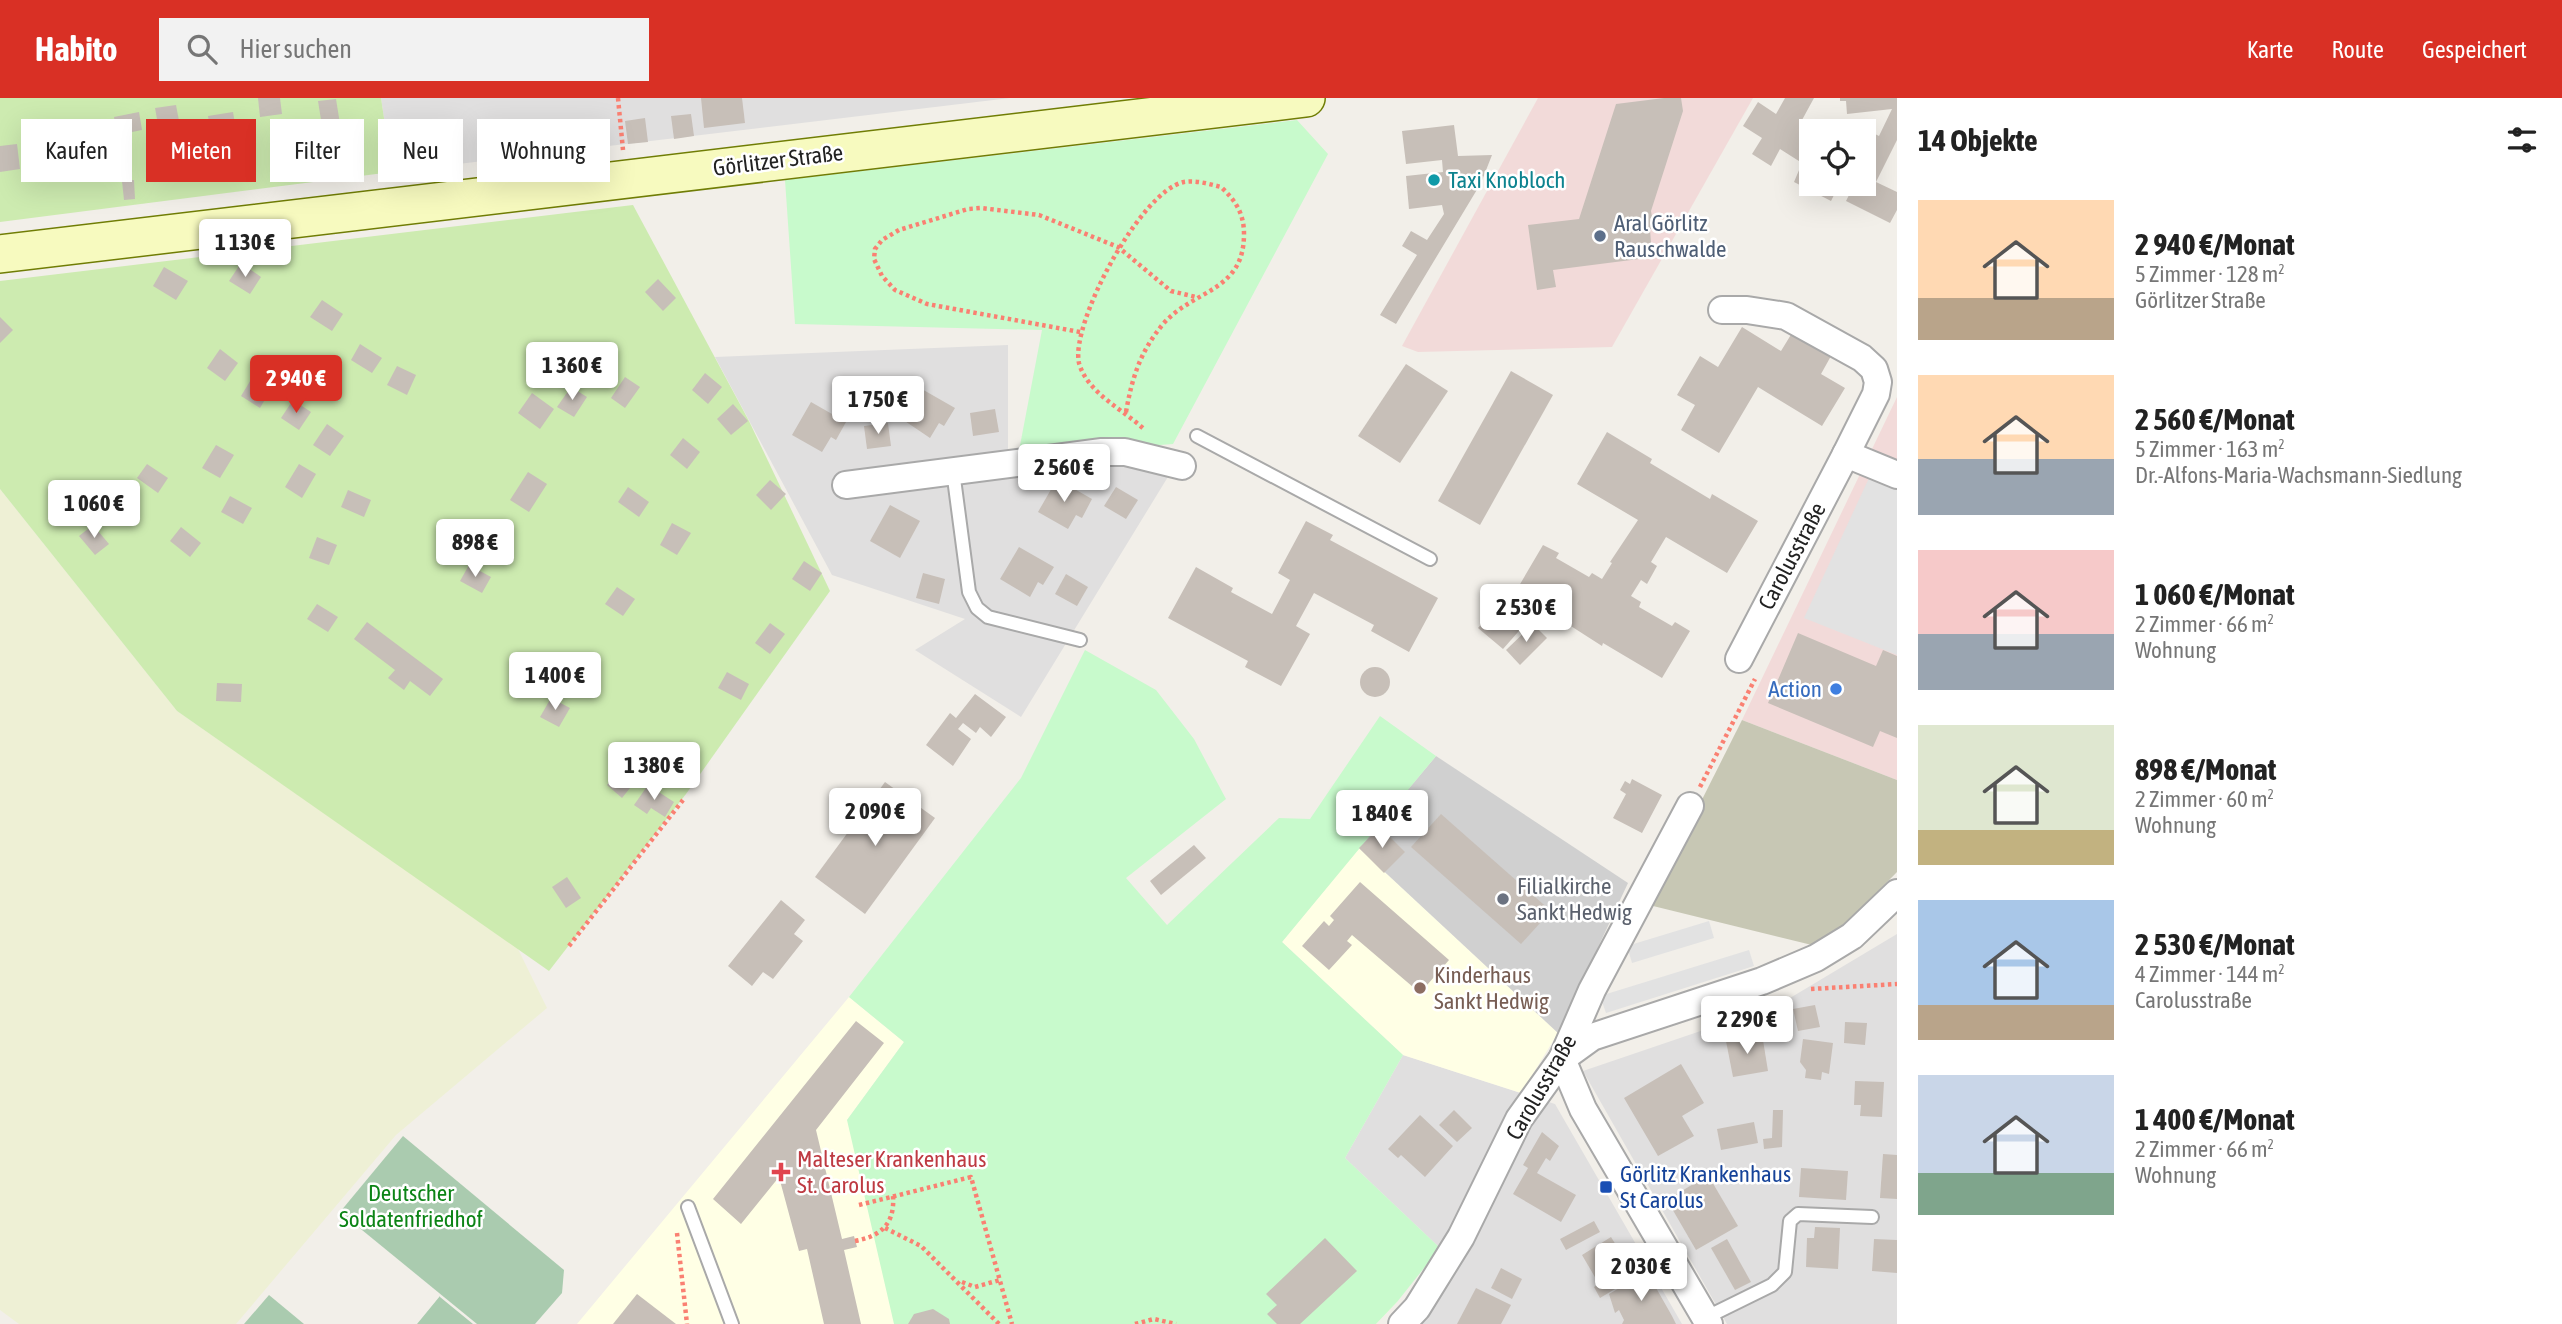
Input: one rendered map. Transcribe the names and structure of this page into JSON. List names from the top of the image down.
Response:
{
  "streets": {
    "street": ["Görlitzer Straße", "Carolusstraße"]
  },
  "parks": ["Deutscher Soldatenfriedhof"],
  "places": {
    "other": [
      "Taxi Knobloch",
      "Aral Görlitz Rauschwalde",
      "Action",
      "Filialkirche Sankt Hedwig",
      "Kinderhaus Sankt Hedwig"
    ],
    "health": ["Malteser Krankenhaus St. Carolus"],
    "transit": ["Görlitz Krankenhaus St Carolus"]
  },
  "page": {
    "header": "Habito",
    "search": "Hier suchen",
    "nav": ["Karte", "Route", "Gespeichert"],
    "heading": "14 Objekte",
    "chip": [
      "Kaufen",
      "Mieten",
      "Filter",
      "Neu",
      "Wohnung"
    ],
    "list": [
      {
        "name": "2 940 €/Monat",
        "note": "5 Zimmer · 128 m² · Görlitzer Straße"
      },
      {
        "name": "2 560 €/Monat",
        "note": "5 Zimmer · 163 m² · Dr.-Alfons-Maria-Wachsmann-Siedlung"
      },
      {
        "name": "1 060 €/Monat",
        "note": "2 Zimmer · 66 m² · Wohnung"
      },
      {
        "name": "898 €/Monat",
        "note": "2 Zimmer · 60 m² · Wohnung"
      },
      {
        "name": "2 530 €/Monat",
        "note": "4 Zimmer · 144 m² · Carolusstraße"
      },
      {
        "name": "1 400 €/Monat",
        "note": "2 Zimmer · 66 m² · Wohnung"
      }
    ],
    "price": [
      "1 130 €",
      "1 360 €",
      "2 940 €",
      "1 750 €",
      "2 560 €",
      "1 060 €",
      "898 €",
      "2 530 €",
      "1 400 €",
      "1 380 €",
      "2 090 €",
      "1 840 €",
      "2 290 €",
      "2 030 €"
    ]
  }
}
